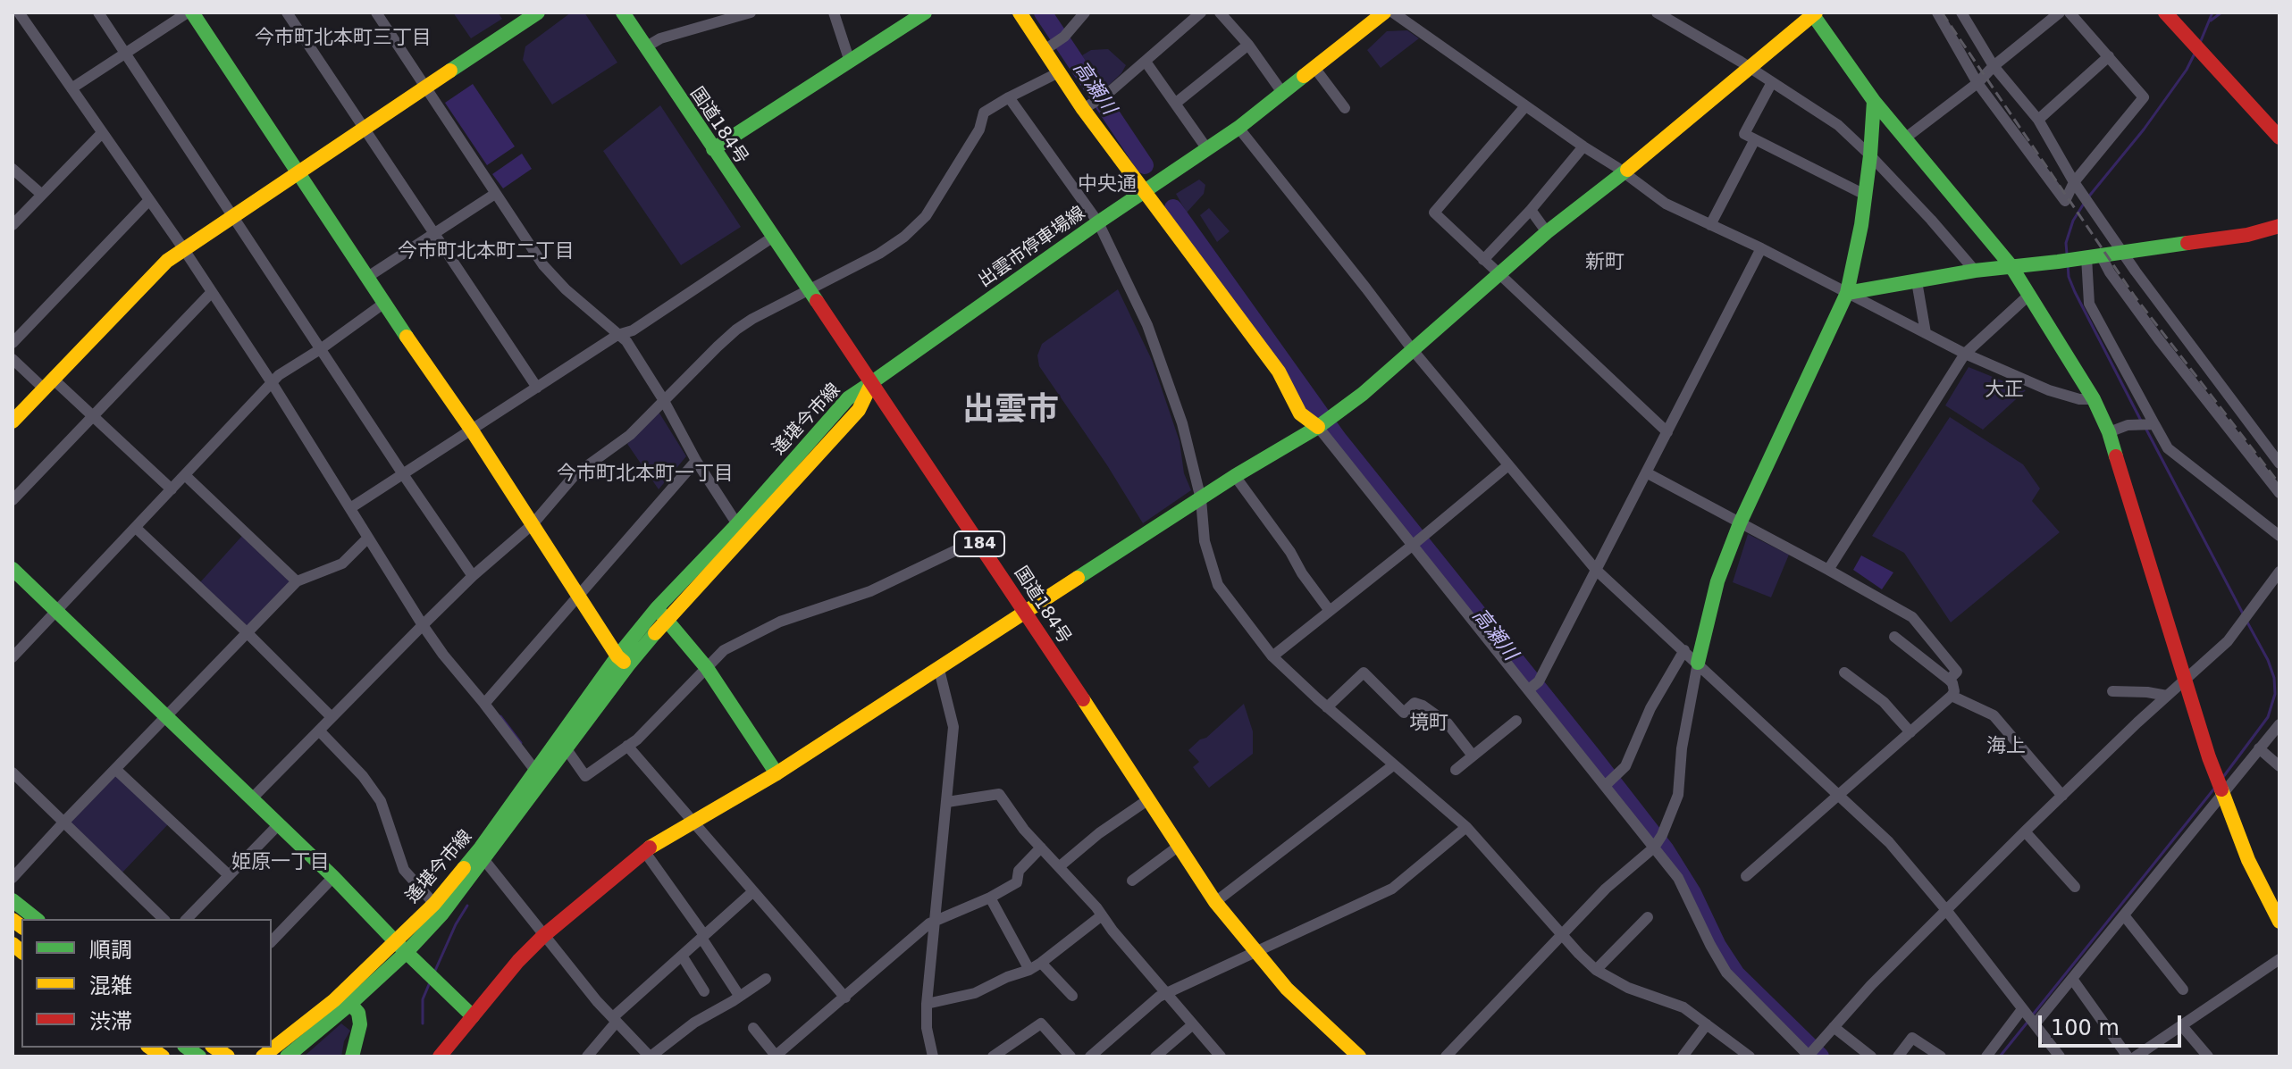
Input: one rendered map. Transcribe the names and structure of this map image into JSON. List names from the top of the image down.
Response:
{
  "streets": {
    "main road": [
      "国道184号",
      "出雲市停車場線",
      "遙堪今市線",
      "184"
    ]
  },
  "crossings": [
    ["国道184号", "出雲市停車場線"],
    ["国道184号", "遙堪今市線"],
    ["出雲市停車場線", "遙堪今市線"]
  ],
  "districts": [
    "今市町北本町三丁目",
    "中央通",
    "今市町北本町二丁目",
    "新町",
    "大正",
    "出雲市",
    "今市町北本町一丁目",
    "境町",
    "海上",
    "姫原一丁目"
  ],
  "water": ["高瀬川"],
  "legend": ["順調", "混雑", "渋滞"],
  "scale_bar": "100 m"
}
